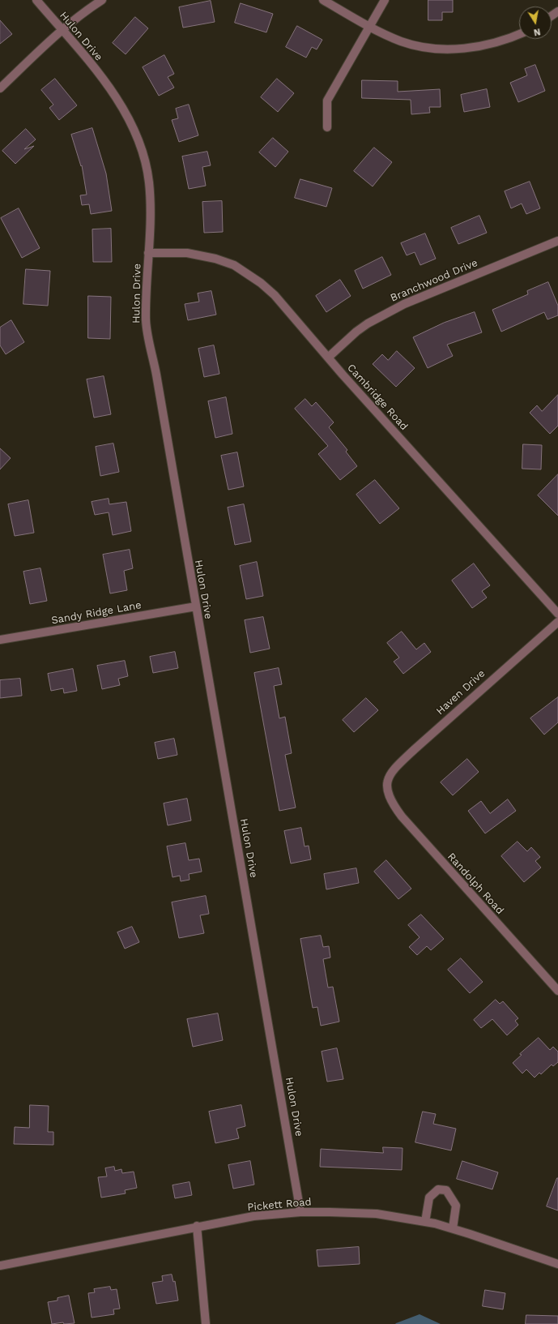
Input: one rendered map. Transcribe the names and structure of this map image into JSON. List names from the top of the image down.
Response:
{
  "streets": {
    "street": [
      "Hulon Drive",
      "Branchwood Drive",
      "Cambridge Road",
      "Sandy Ridge Lane",
      "Haven Drive",
      "Randolph Road",
      "Pickett Road"
    ]
  },
  "crossings": [
    ["Hulon Drive", "Cambridge Road"],
    ["Hulon Drive", "Sandy Ridge Lane"],
    ["Hulon Drive", "Pickett Road"],
    ["Branchwood Drive", "Cambridge Road"],
    ["Haven Drive", "Randolph Road"]
  ],
  "north": "bottom"
}
